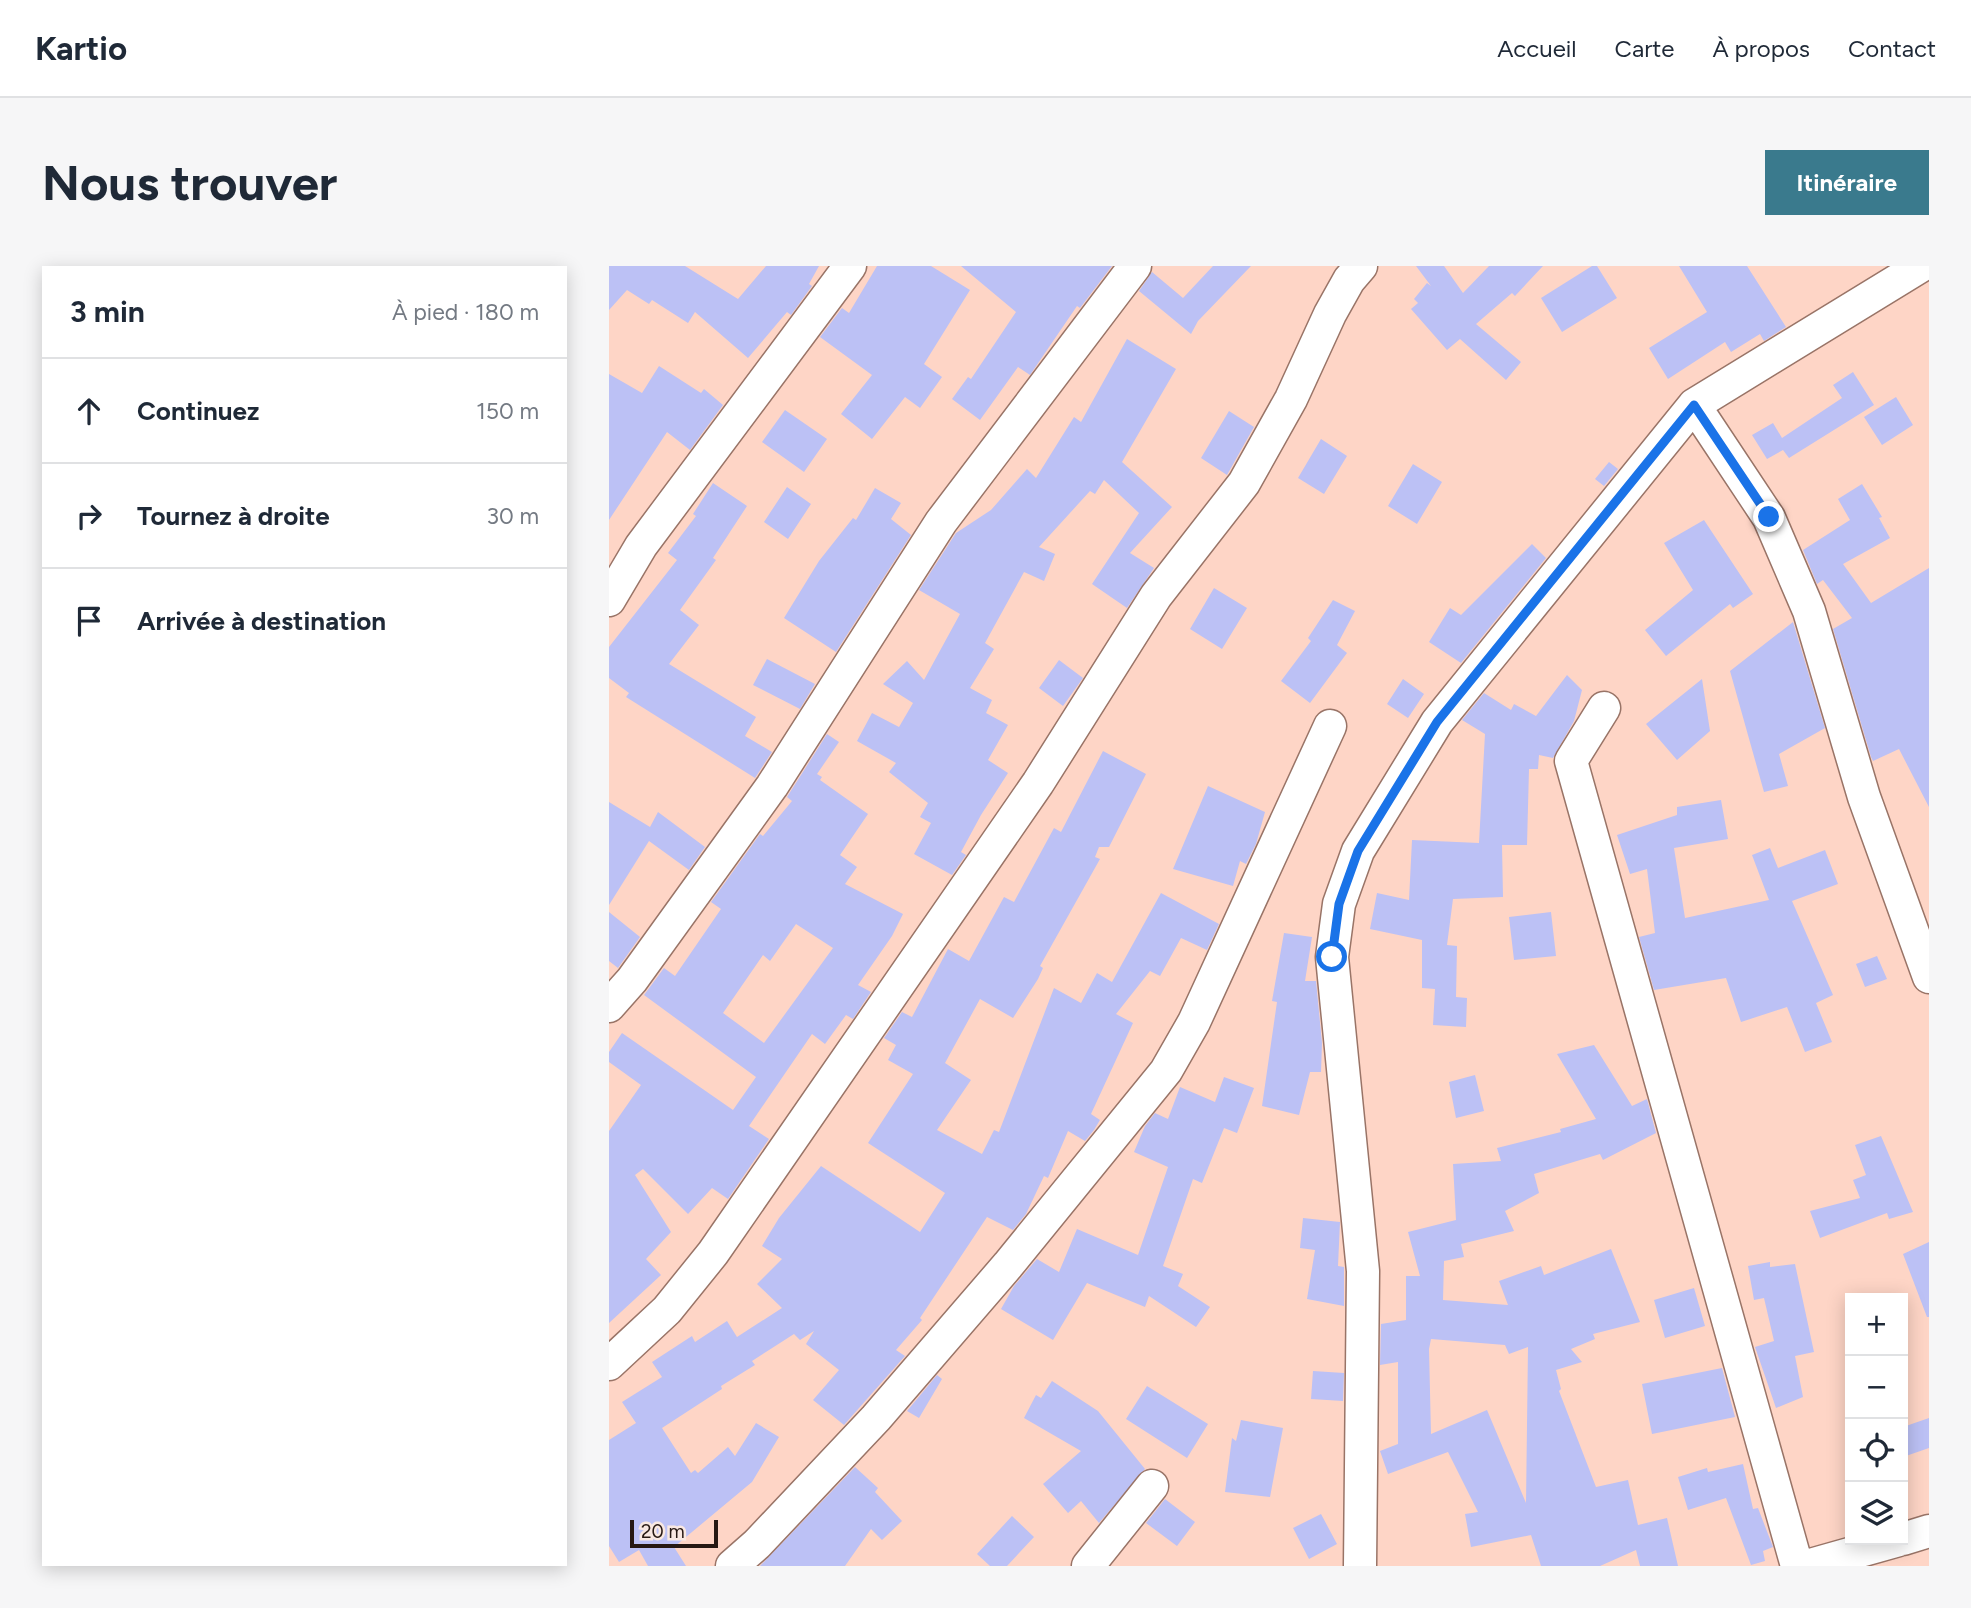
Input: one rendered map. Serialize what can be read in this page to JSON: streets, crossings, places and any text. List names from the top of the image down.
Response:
{
  "scale_bar": "20 m",
  "page": {
    "header": "Kartio",
    "nav": [
      "Accueil",
      "Carte",
      "À propos",
      "Contact"
    ],
    "buttons": "Itinéraire",
    "title": "Nous trouver",
    "heading": ["3 min", "À pied · 180 m"],
    "list": [
      ["Continuez", "150 m"],
      ["Tournez à droite", "30 m"],
      "Arrivée à destination"
    ],
    "map_buttons": ["+", "−"],
    "scale": "20 m"
  }
}
